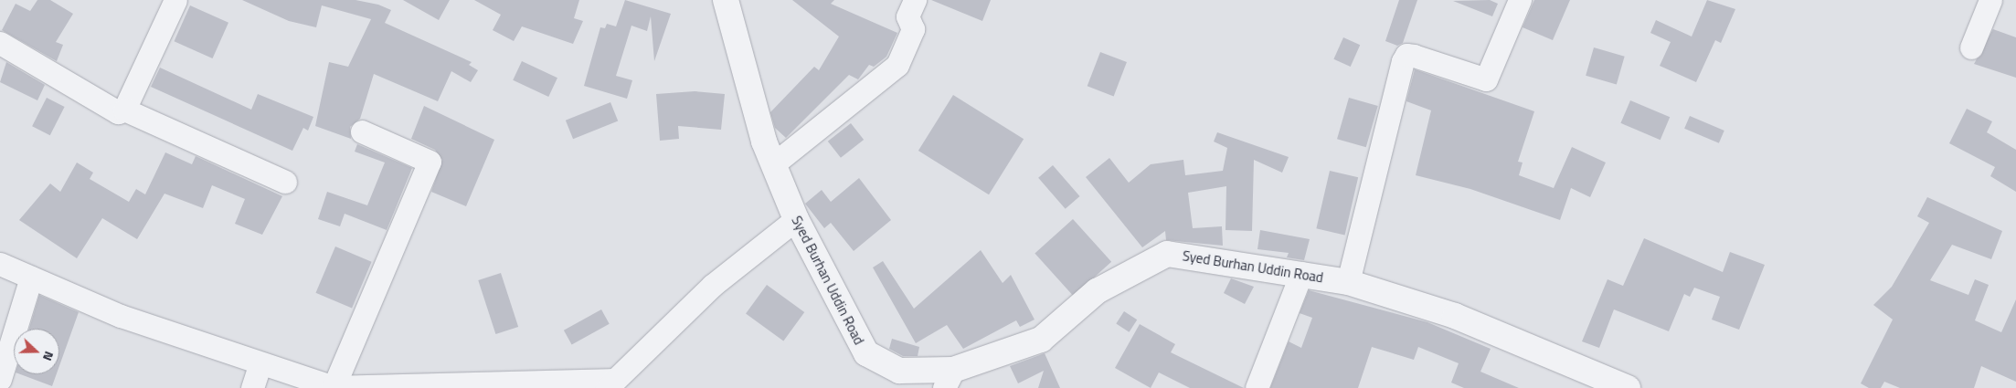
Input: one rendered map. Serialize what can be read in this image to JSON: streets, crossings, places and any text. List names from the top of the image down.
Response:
{
  "streets": {
    "street": ["Syed Burhan Uddin Road"]
  },
  "north": "right"
}
